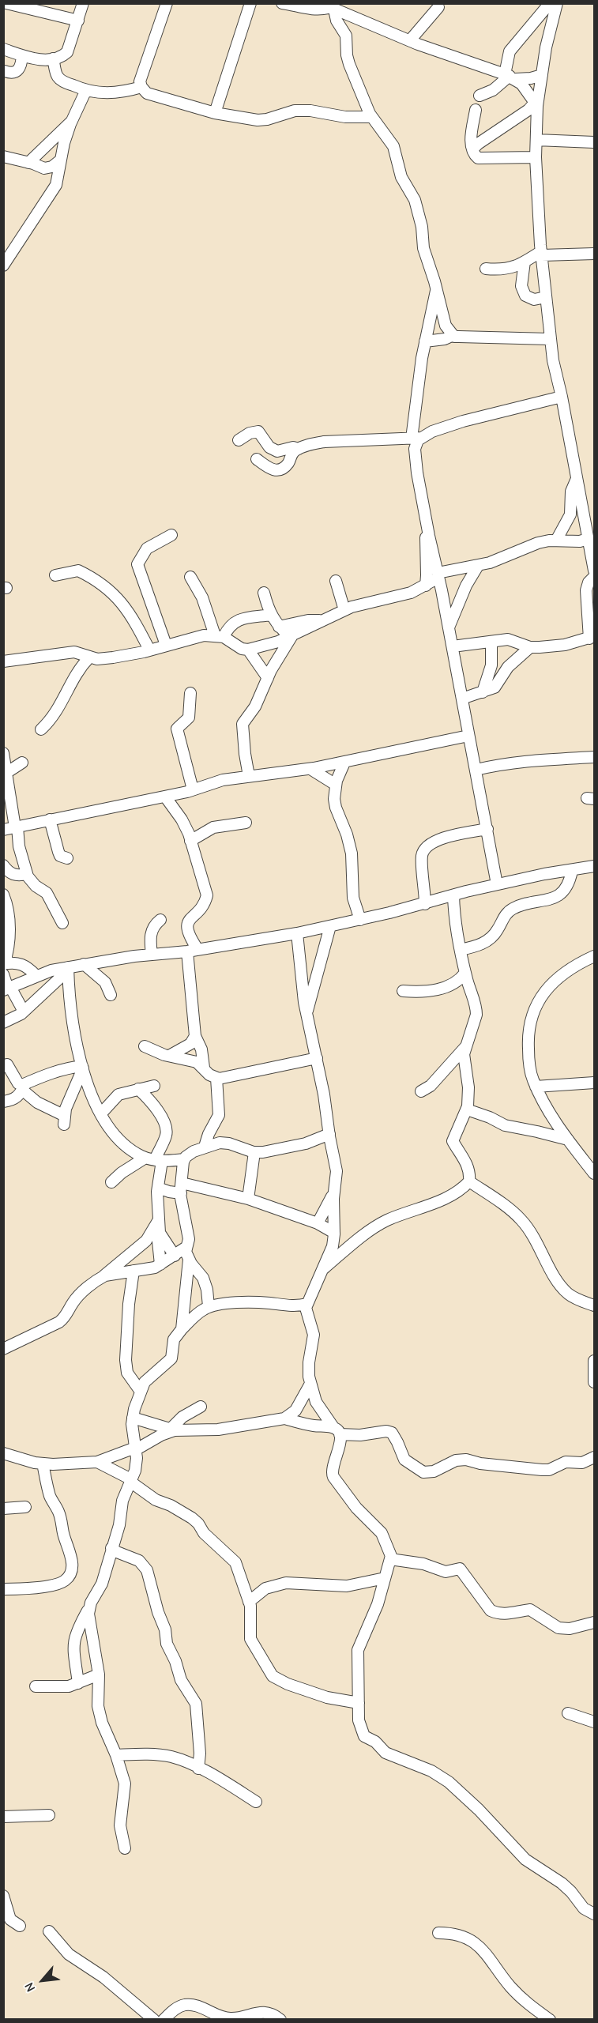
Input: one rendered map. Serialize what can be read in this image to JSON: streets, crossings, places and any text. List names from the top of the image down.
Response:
{
  "north": "bottom left"
}
